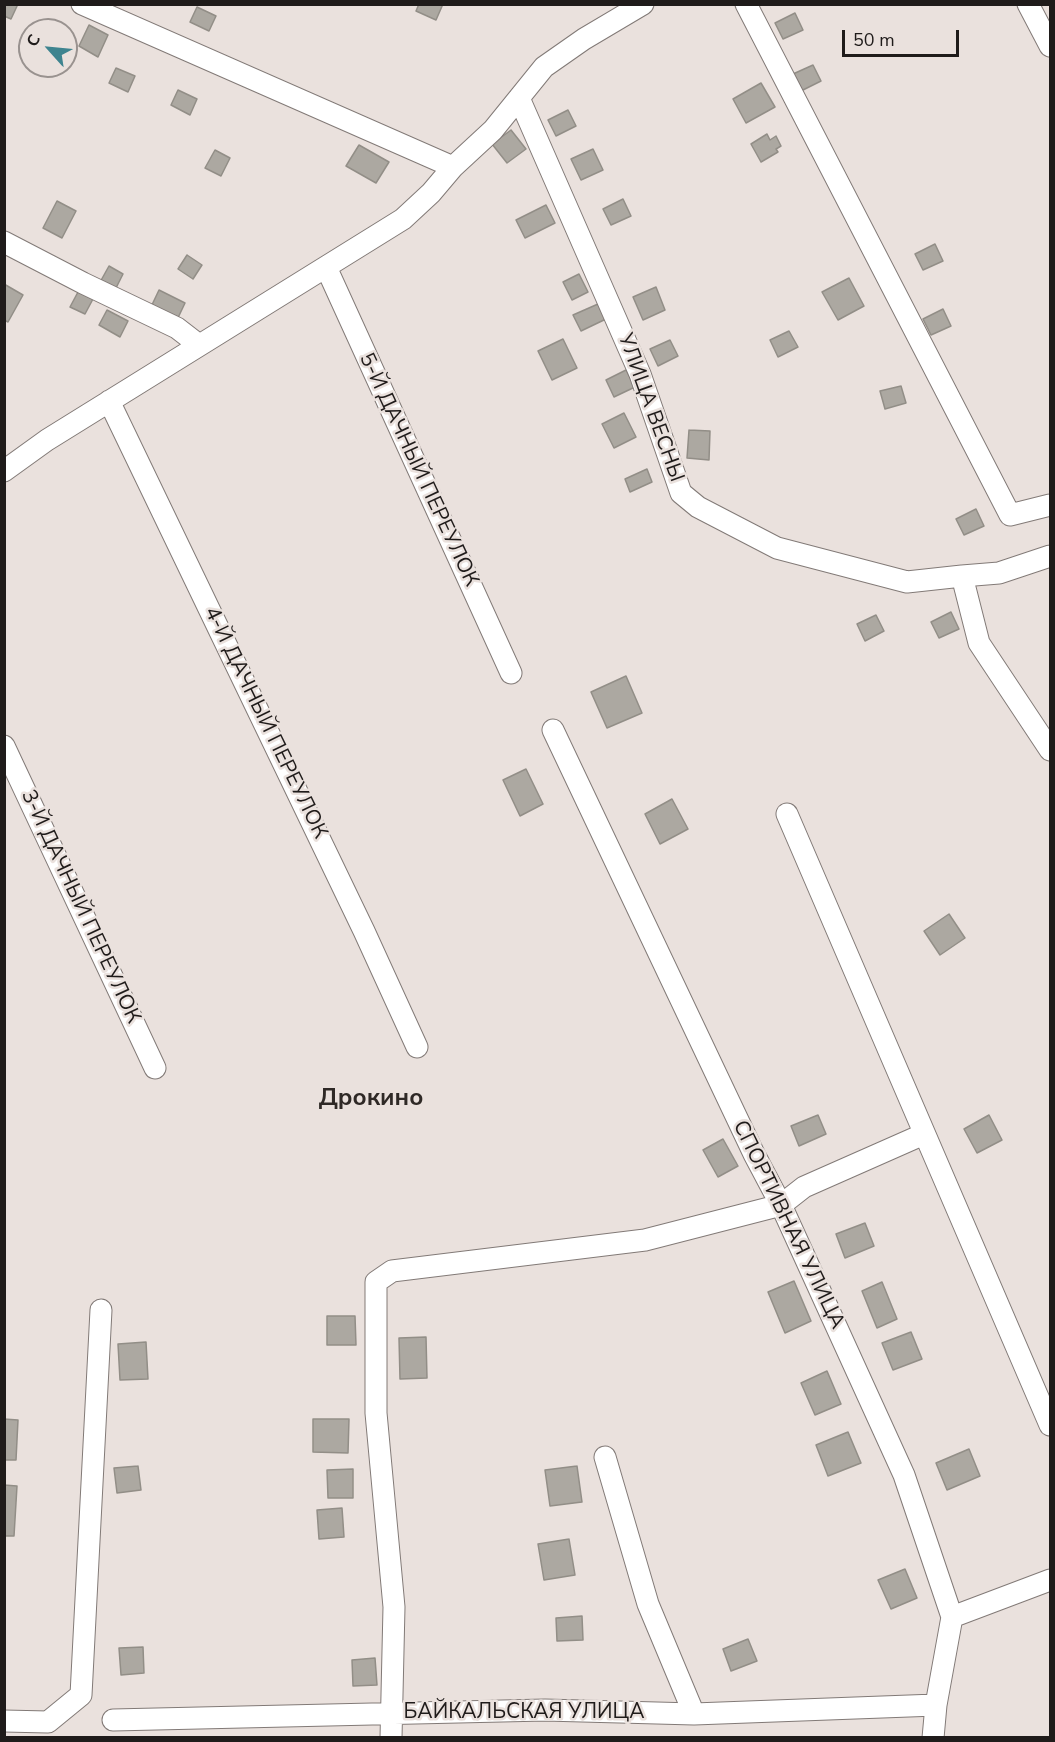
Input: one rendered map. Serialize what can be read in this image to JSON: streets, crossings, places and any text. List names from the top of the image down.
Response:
{
  "streets": {
    "street": [
      "УЛИЦА ВЕСНЫ",
      "5-Й ДАЧНЫЙ ПЕРЕУЛОК",
      "4-Й ДАЧНЫЙ ПЕРЕУЛОК",
      "3-Й ДАЧНЫЙ ПЕРЕУЛОК",
      "СПОРТИВНАЯ УЛИЦА",
      "БАЙКАЛЬСКАЯ УЛИЦА"
    ]
  },
  "crossings": [
    ["СПОРТИВНАЯ УЛИЦА", "БАЙКАЛЬСКАЯ УЛИЦА"]
  ],
  "districts": ["Дрокино"],
  "scale_bar": "50 m",
  "north": "top left"
}
